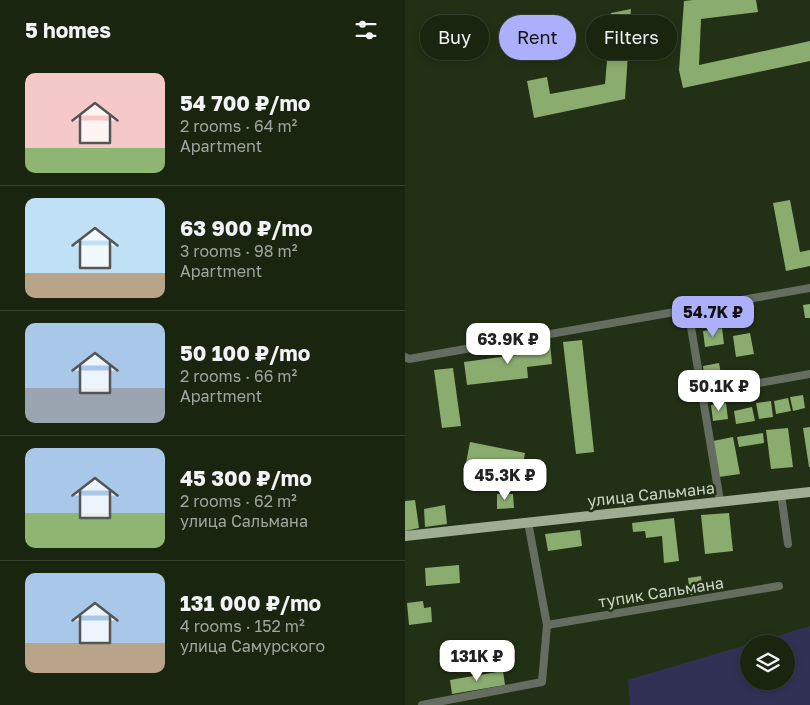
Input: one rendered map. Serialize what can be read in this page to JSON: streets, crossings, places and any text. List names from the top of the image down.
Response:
{
  "streets": {
    "main road": ["улица Сальмана"],
    "street": ["тупик Сальмана"]
  },
  "page": {
    "heading": "5 homes",
    "chip": ["Buy", "Rent", "Filters"],
    "list": [
      {
        "name": "54 700 ₽/mo",
        "note": "2 rooms · 64 m² · Apartment"
      },
      {
        "name": "63 900 ₽/mo",
        "note": "3 rooms · 98 m² · Apartment"
      },
      {
        "name": "50 100 ₽/mo",
        "note": "2 rooms · 66 m² · Apartment"
      },
      {
        "name": "45 300 ₽/mo",
        "note": "2 rooms · 62 m² · улица Сальмана"
      },
      {
        "name": "131 000 ₽/mo",
        "note": "4 rooms · 152 m² · улица Самурского"
      }
    ],
    "price": [
      "54.7K ₽",
      "63.9K ₽",
      "50.1K ₽",
      "45.3K ₽",
      "131K ₽"
    ]
  }
}
